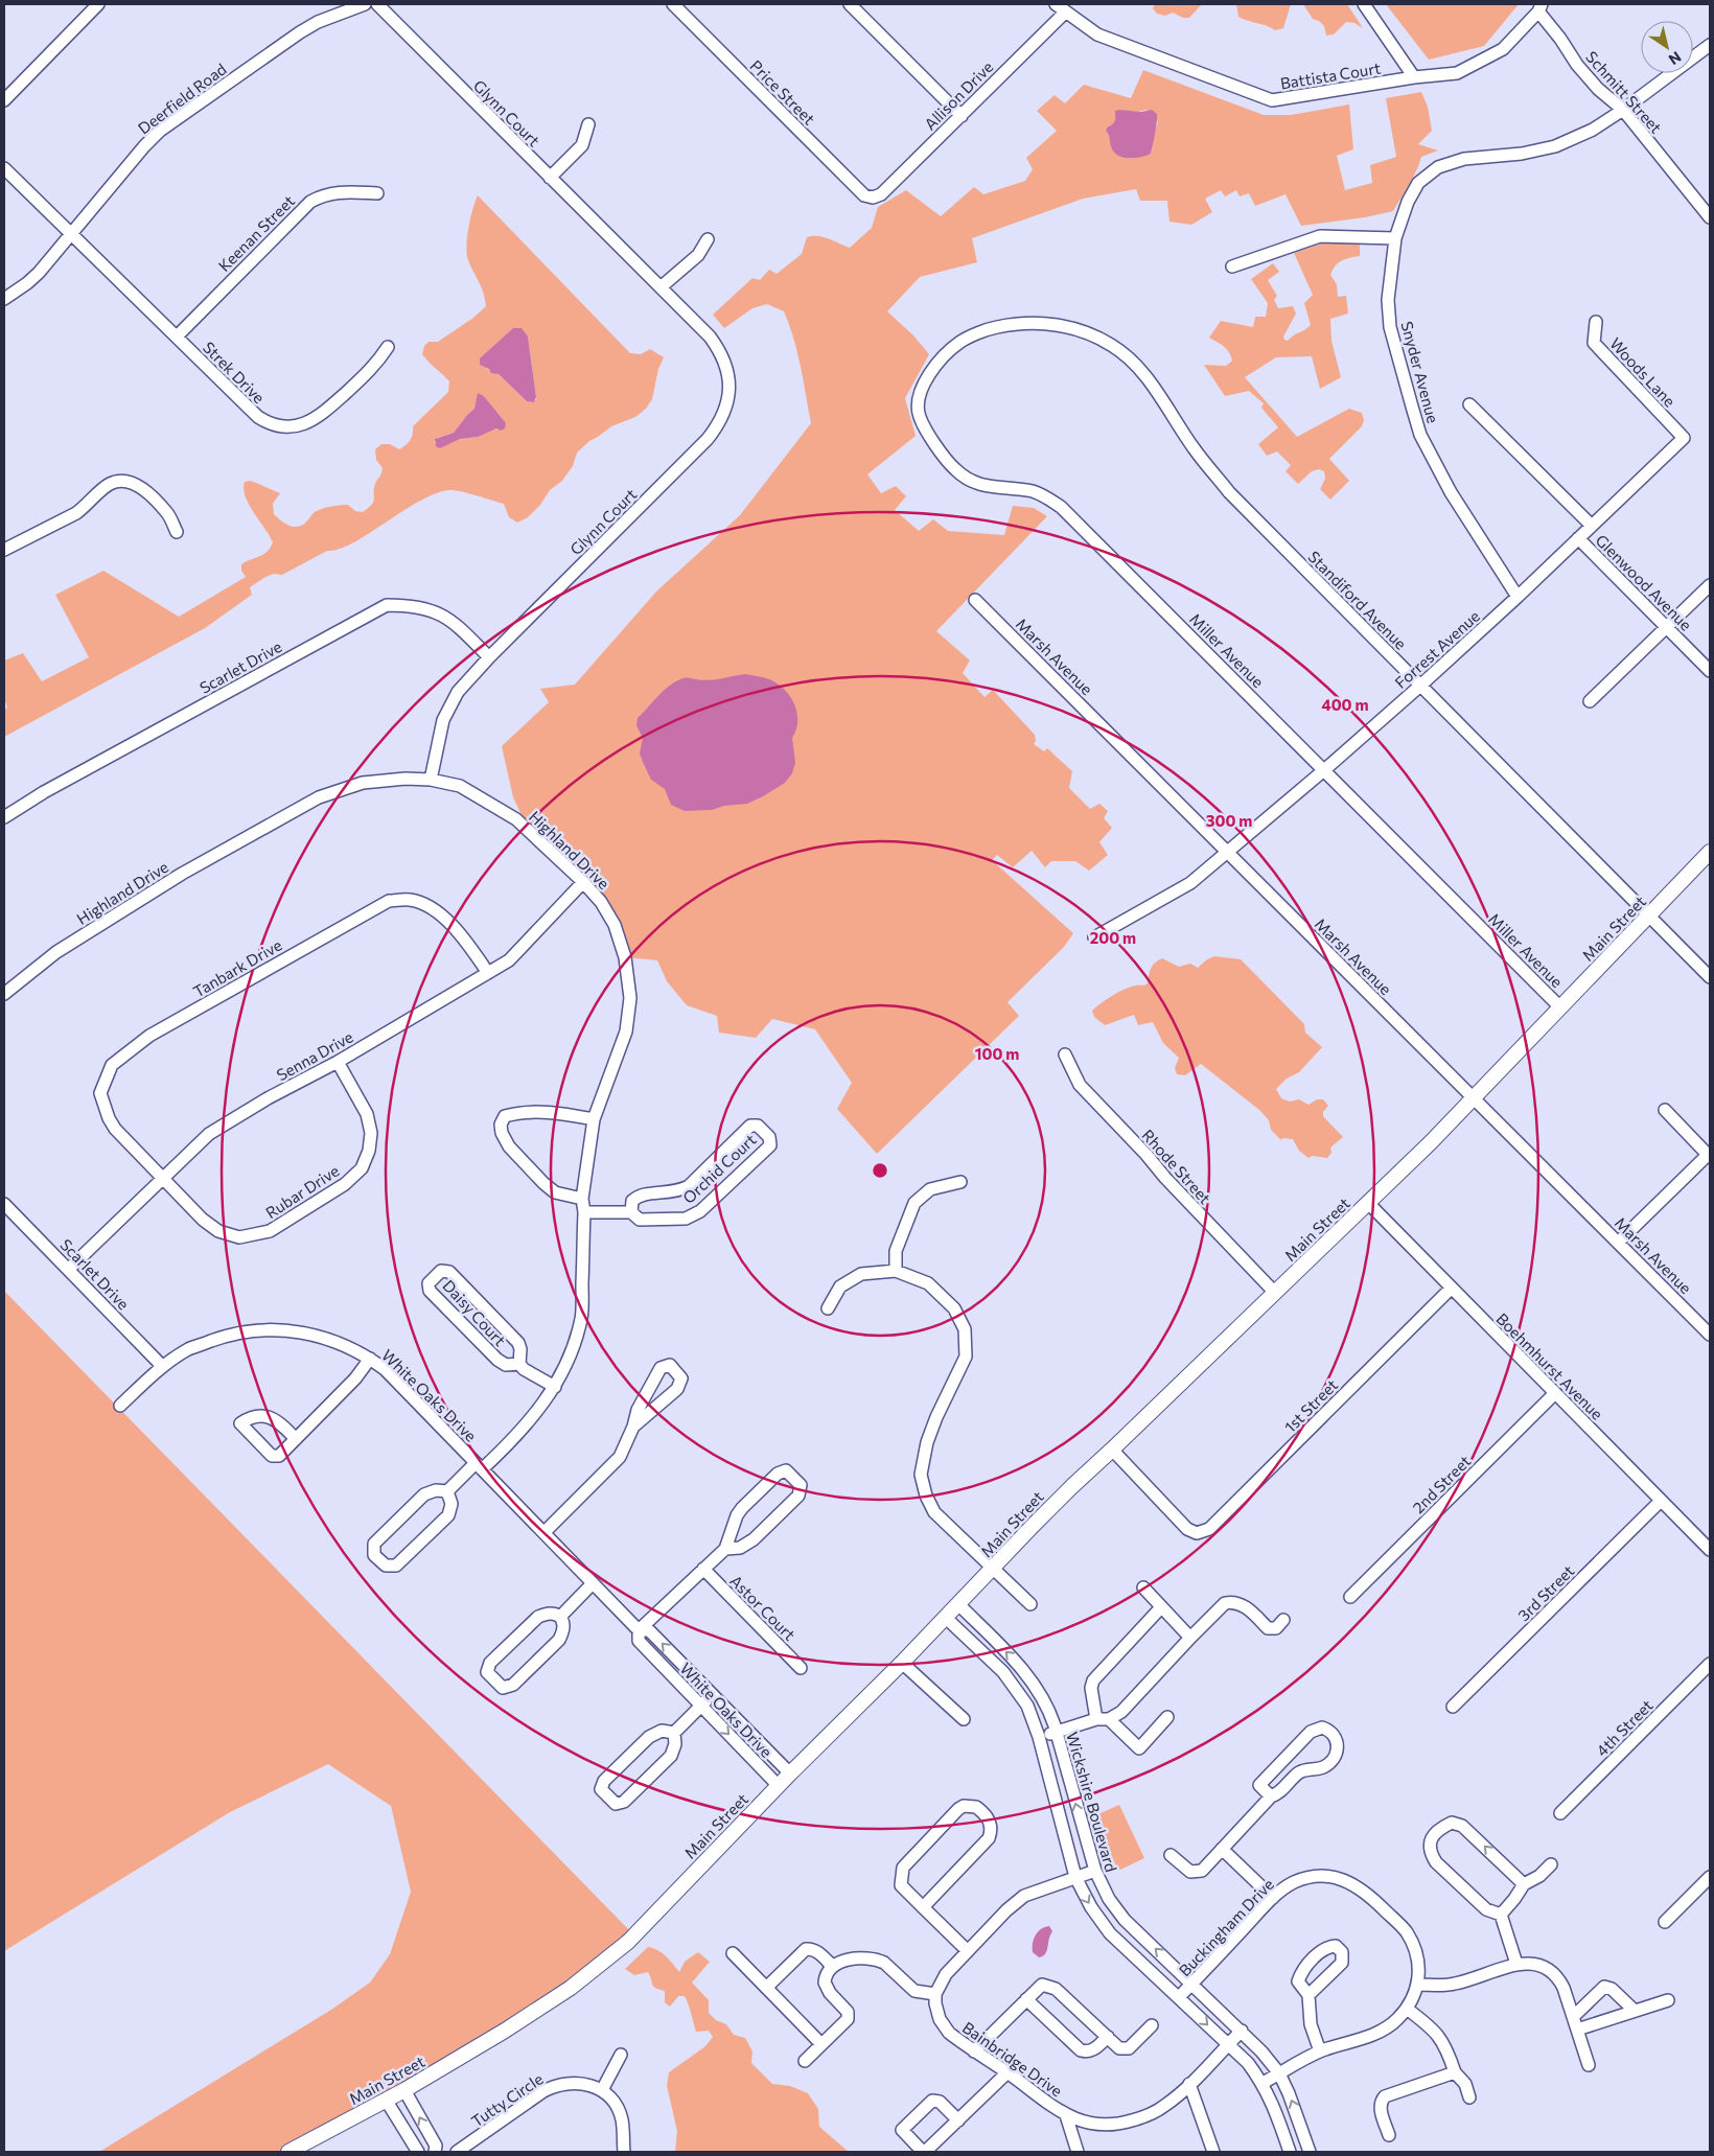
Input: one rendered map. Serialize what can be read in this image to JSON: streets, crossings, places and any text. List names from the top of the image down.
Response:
{
  "streets": {
    "main road": ["Main Street"],
    "street": [
      "Battista Court",
      "Price Street",
      "Schmitt Street",
      "Allison Drive",
      "Deerfield Road",
      "Glynn Court",
      "Keenan Street",
      "Strek Drive",
      "Snyder Avenue",
      "Woods Lane",
      "Glenwood Avenue",
      "Standiford Avenue",
      "Forrest Avenue",
      "Miller Avenue",
      "Marsh Avenue",
      "Scarlet Drive",
      "Highland Drive",
      "Tanbark Drive",
      "Senna Drive",
      "Rhode Street",
      "Orchid Court",
      "Rubar Drive",
      "Daisy Court",
      "Boehmhurst Avenue",
      "White Oaks Drive",
      "1st Street",
      "2nd Street",
      "3rd Street",
      "Astor Court",
      "4th Street",
      "Wickshire Boulevard",
      "Buckingham Drive",
      "Bainbridge Drive",
      "Tutty Circle"
    ]
  },
  "crossings": [
    ["Battista Court", "Schmitt Street"],
    ["Battista Court", "Allison Drive"],
    ["Price Street", "Allison Drive"],
    ["Schmitt Street", "Snyder Avenue"],
    ["Deerfield Road", "Strek Drive"],
    ["Glynn Court", "Scarlet Drive"],
    ["Glynn Court", "Highland Drive"],
    ["Keenan Street", "Strek Drive"],
    ["Snyder Avenue", "Forrest Avenue"],
    ["Woods Lane", "Forrest Avenue"],
    ["Glenwood Avenue", "Forrest Avenue"],
    ["Standiford Avenue", "Forrest Avenue"],
    ["Standiford Avenue", "Miller Avenue"],
    ["Standiford Avenue", "Main Street"],
    ["Forrest Avenue", "Miller Avenue"],
    ["Forrest Avenue", "Marsh Avenue"],
    ["Miller Avenue", "Main Street"],
    ["Marsh Avenue", "Main Street"],
    ["Scarlet Drive", "Senna Drive"],
    ["Scarlet Drive", "White Oaks Drive"],
    ["Highland Drive", "Senna Drive"],
    ["Highland Drive", "Orchid Court"],
    ["Highland Drive", "Daisy Court"],
    ["Highland Drive", "White Oaks Drive"],
    ["Main Street", "Rhode Street"],
    ["Main Street", "Boehmhurst Avenue"],
    ["Main Street", "White Oaks Drive"],
    ["Main Street", "1st Street"],
    ["Main Street", "Wickshire Boulevard"],
    ["Tanbark Drive", "Senna Drive"],
    ["Tanbark Drive", "Rubar Drive"],
    ["Senna Drive", "Rubar Drive"],
    ["Boehmhurst Avenue", "1st Street"],
    ["Boehmhurst Avenue", "2nd Street"],
    ["Boehmhurst Avenue", "3rd Street"],
    ["White Oaks Drive", "Astor Court"],
    ["Wickshire Boulevard", "Buckingham Drive"],
    ["Wickshire Boulevard", "Bainbridge Drive"]
  ],
  "north": "bottom right",
  "rings": [
    "400 m",
    "300 m",
    "200 m",
    "100 m"
  ]
}
